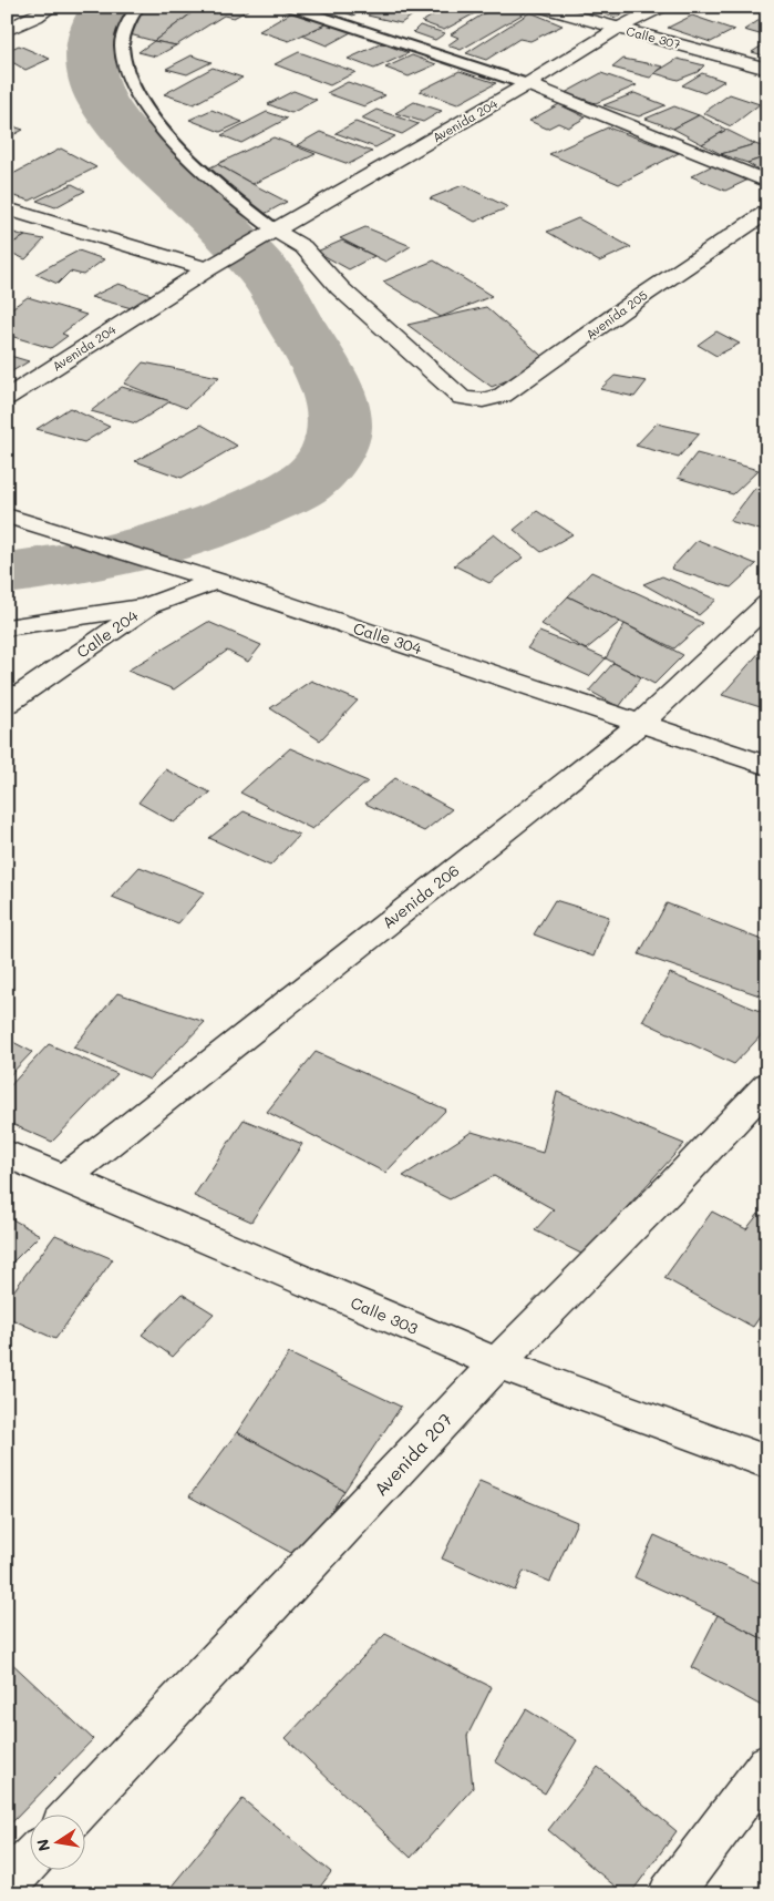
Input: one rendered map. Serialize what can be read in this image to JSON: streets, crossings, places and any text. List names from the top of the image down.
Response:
{
  "streets": {
    "street": [
      "Calle 307",
      "Avenida 204",
      "Avenida 205",
      "Calle 204",
      "Calle 304",
      "Avenida 206",
      "Calle 303",
      "Avenida 207"
    ]
  },
  "crossings": [
    ["Calle 307", "Avenida 204"],
    ["Avenida 204", "Avenida 205"],
    ["Calle 204", "Calle 304"],
    ["Calle 304", "Avenida 206"],
    ["Avenida 206", "Calle 303"],
    ["Calle 303", "Avenida 207"]
  ],
  "north": "left"
}
